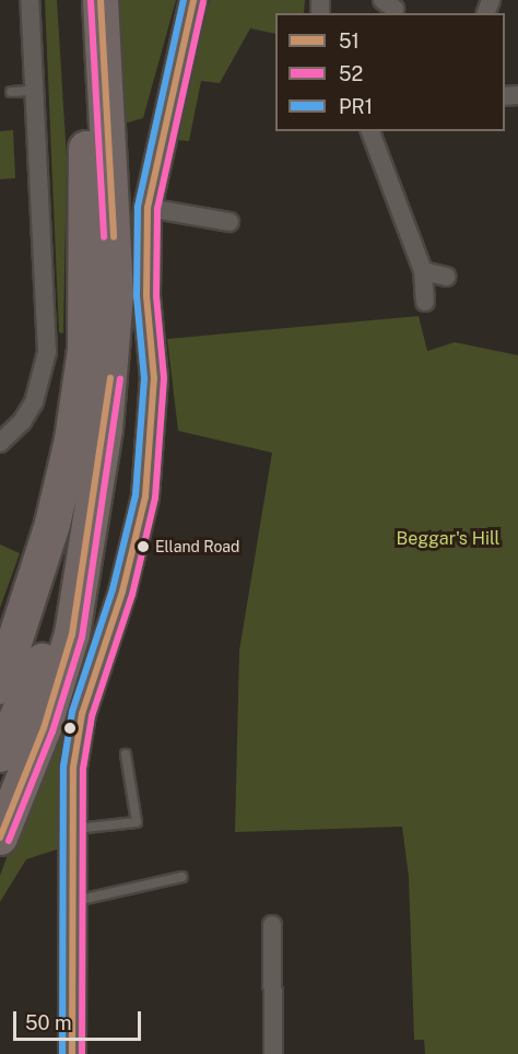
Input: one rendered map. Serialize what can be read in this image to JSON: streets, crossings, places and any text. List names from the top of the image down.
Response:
{
  "parks": ["Beggar's Hill"],
  "places": ["Elland Road"],
  "lines": ["transit line 51", "transit line 52", "transit line PR1"],
  "legend": ["51", "52", "PR1"],
  "scale_bar": "50 m"
}
